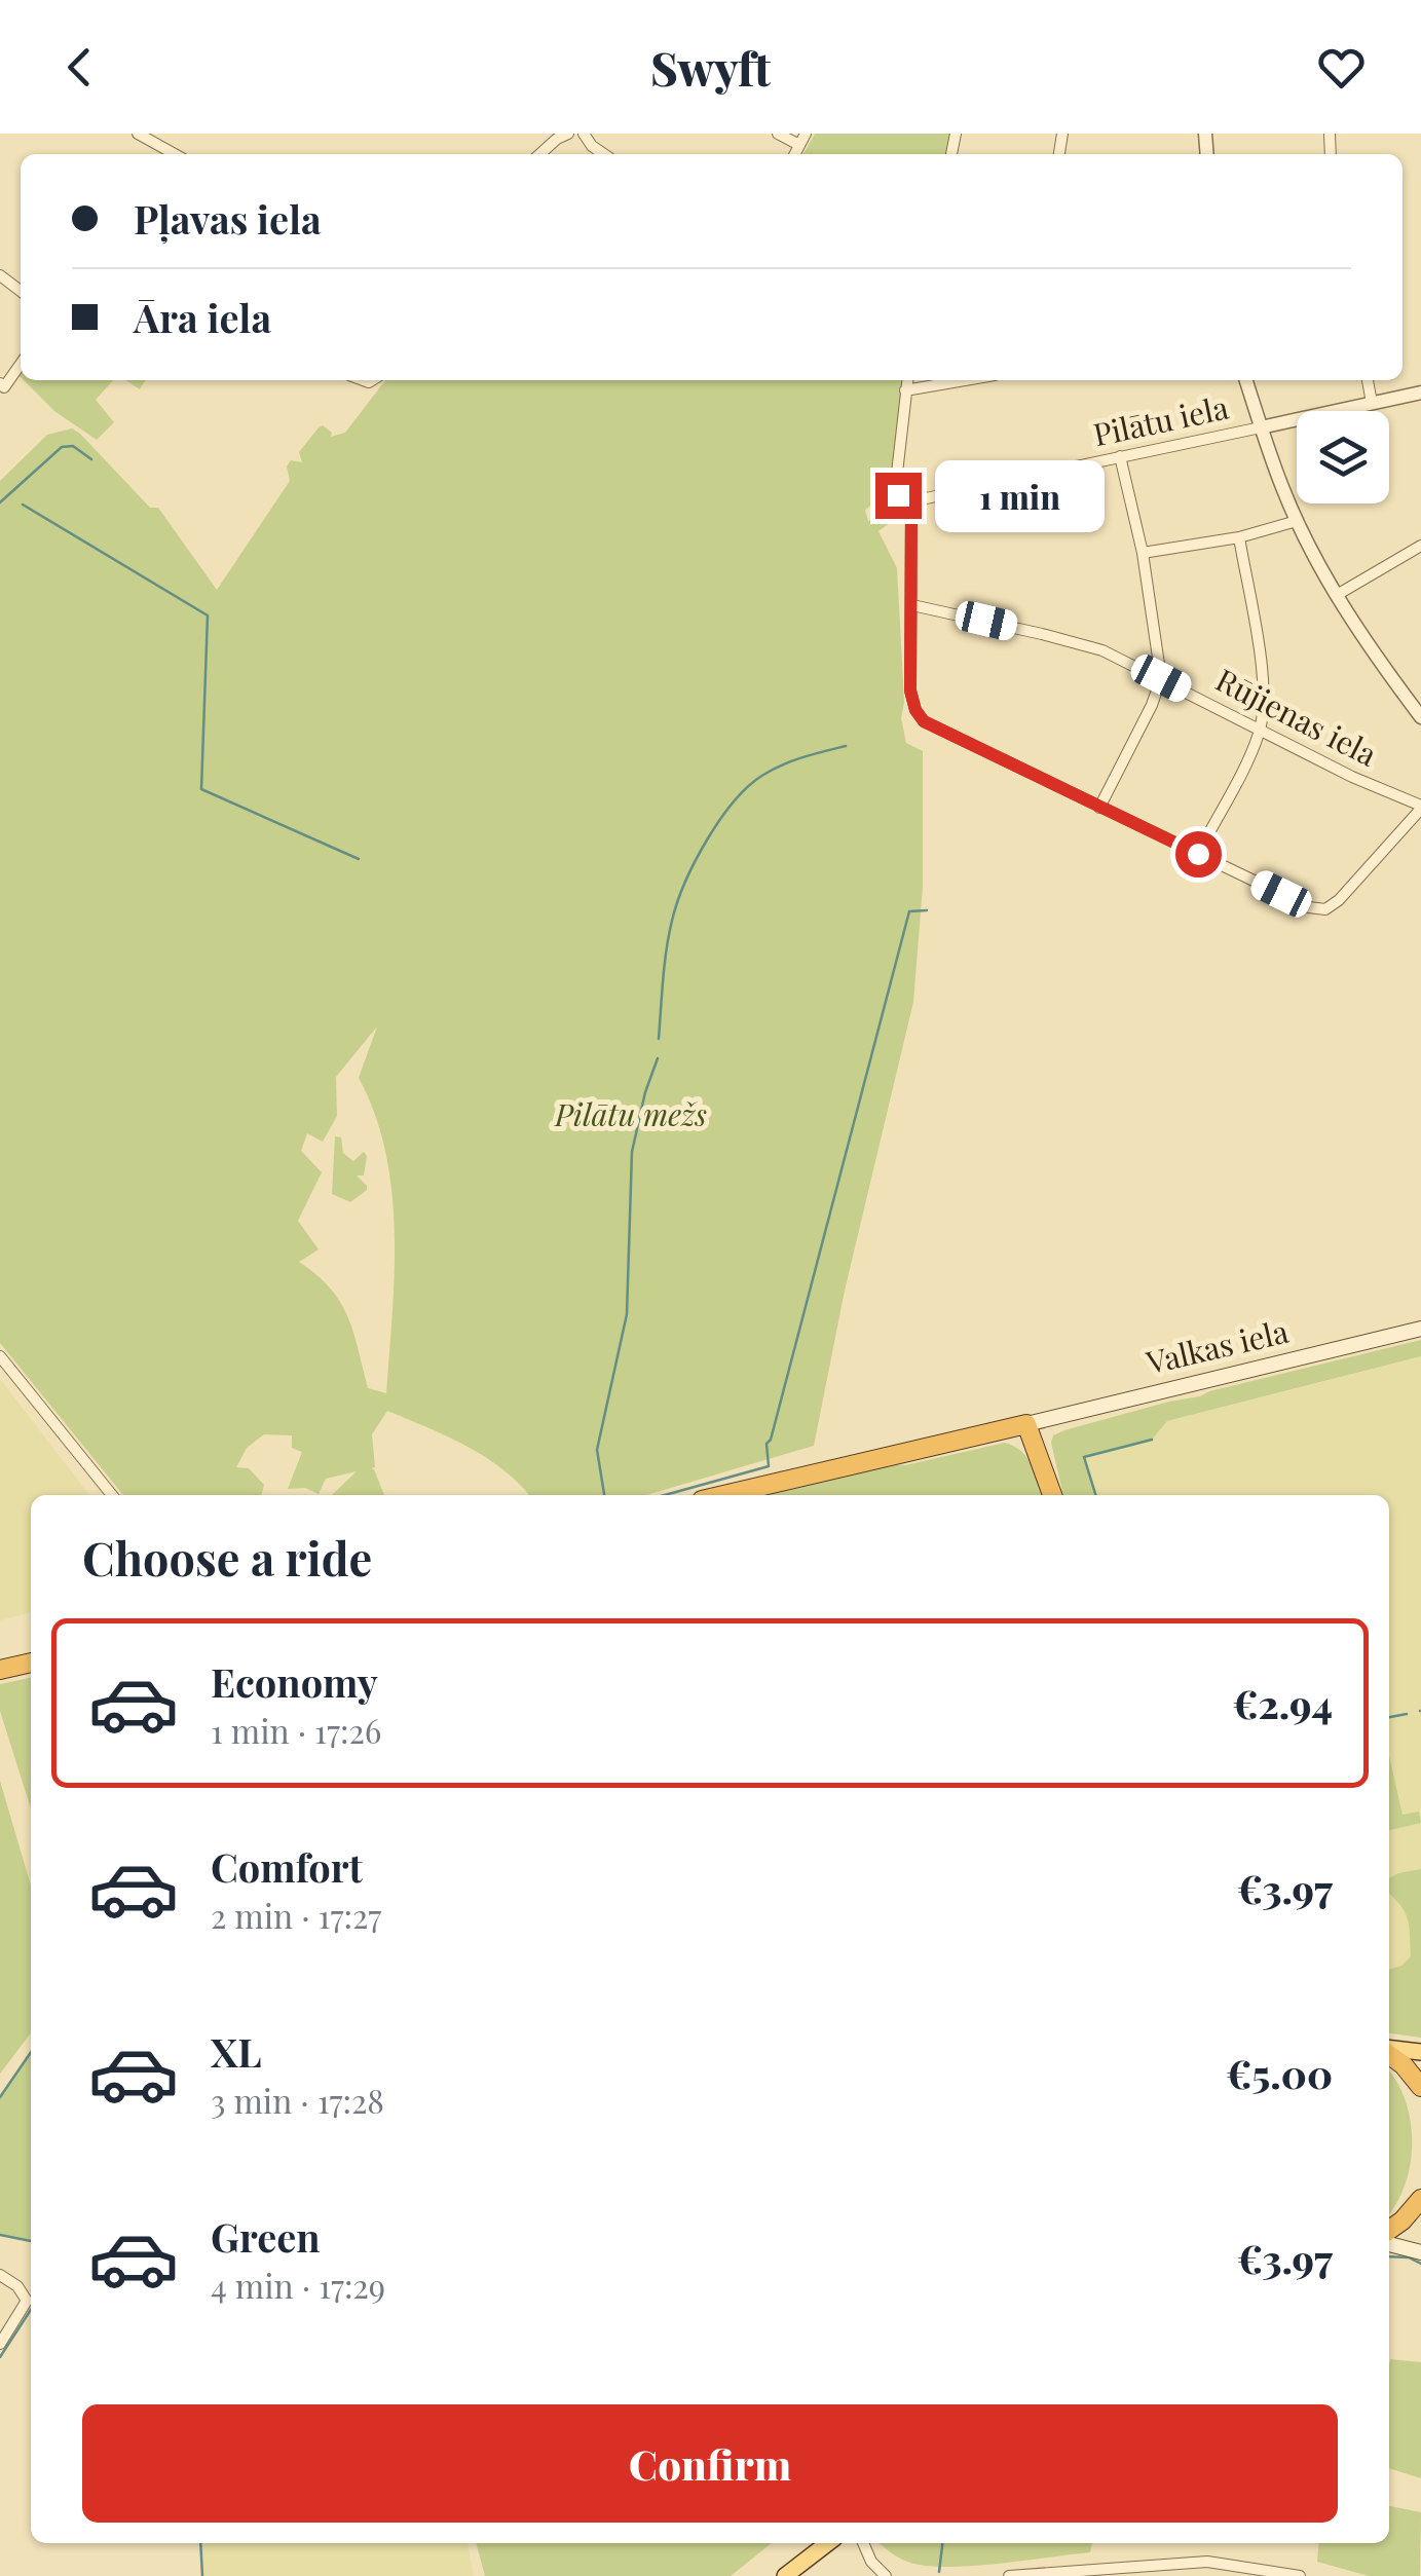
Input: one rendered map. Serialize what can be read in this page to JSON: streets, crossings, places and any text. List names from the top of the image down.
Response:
{
  "streets": {
    "main road": ["Valkas iela"],
    "street": ["Pilātu iela", "Rūjienas iela"]
  },
  "parks": ["Pilātu mežs"],
  "page": {
    "header": "Swyft",
    "banner": ["Pļavas iela", "Āra iela"],
    "bubble": "1 min",
    "heading": "Choose a ride",
    "list": [
      {
        "name": "Economy",
        "note": "1 min · 17:26",
        "value": "€2.94"
      },
      {
        "name": "Comfort",
        "note": "2 min · 17:27",
        "value": "€3.97"
      },
      {
        "name": "XL",
        "note": "3 min · 17:28",
        "value": "€5.00"
      },
      {
        "name": "Green",
        "note": "4 min · 17:29",
        "value": "€3.97"
      }
    ],
    "buttons": "Confirm"
  }
}
